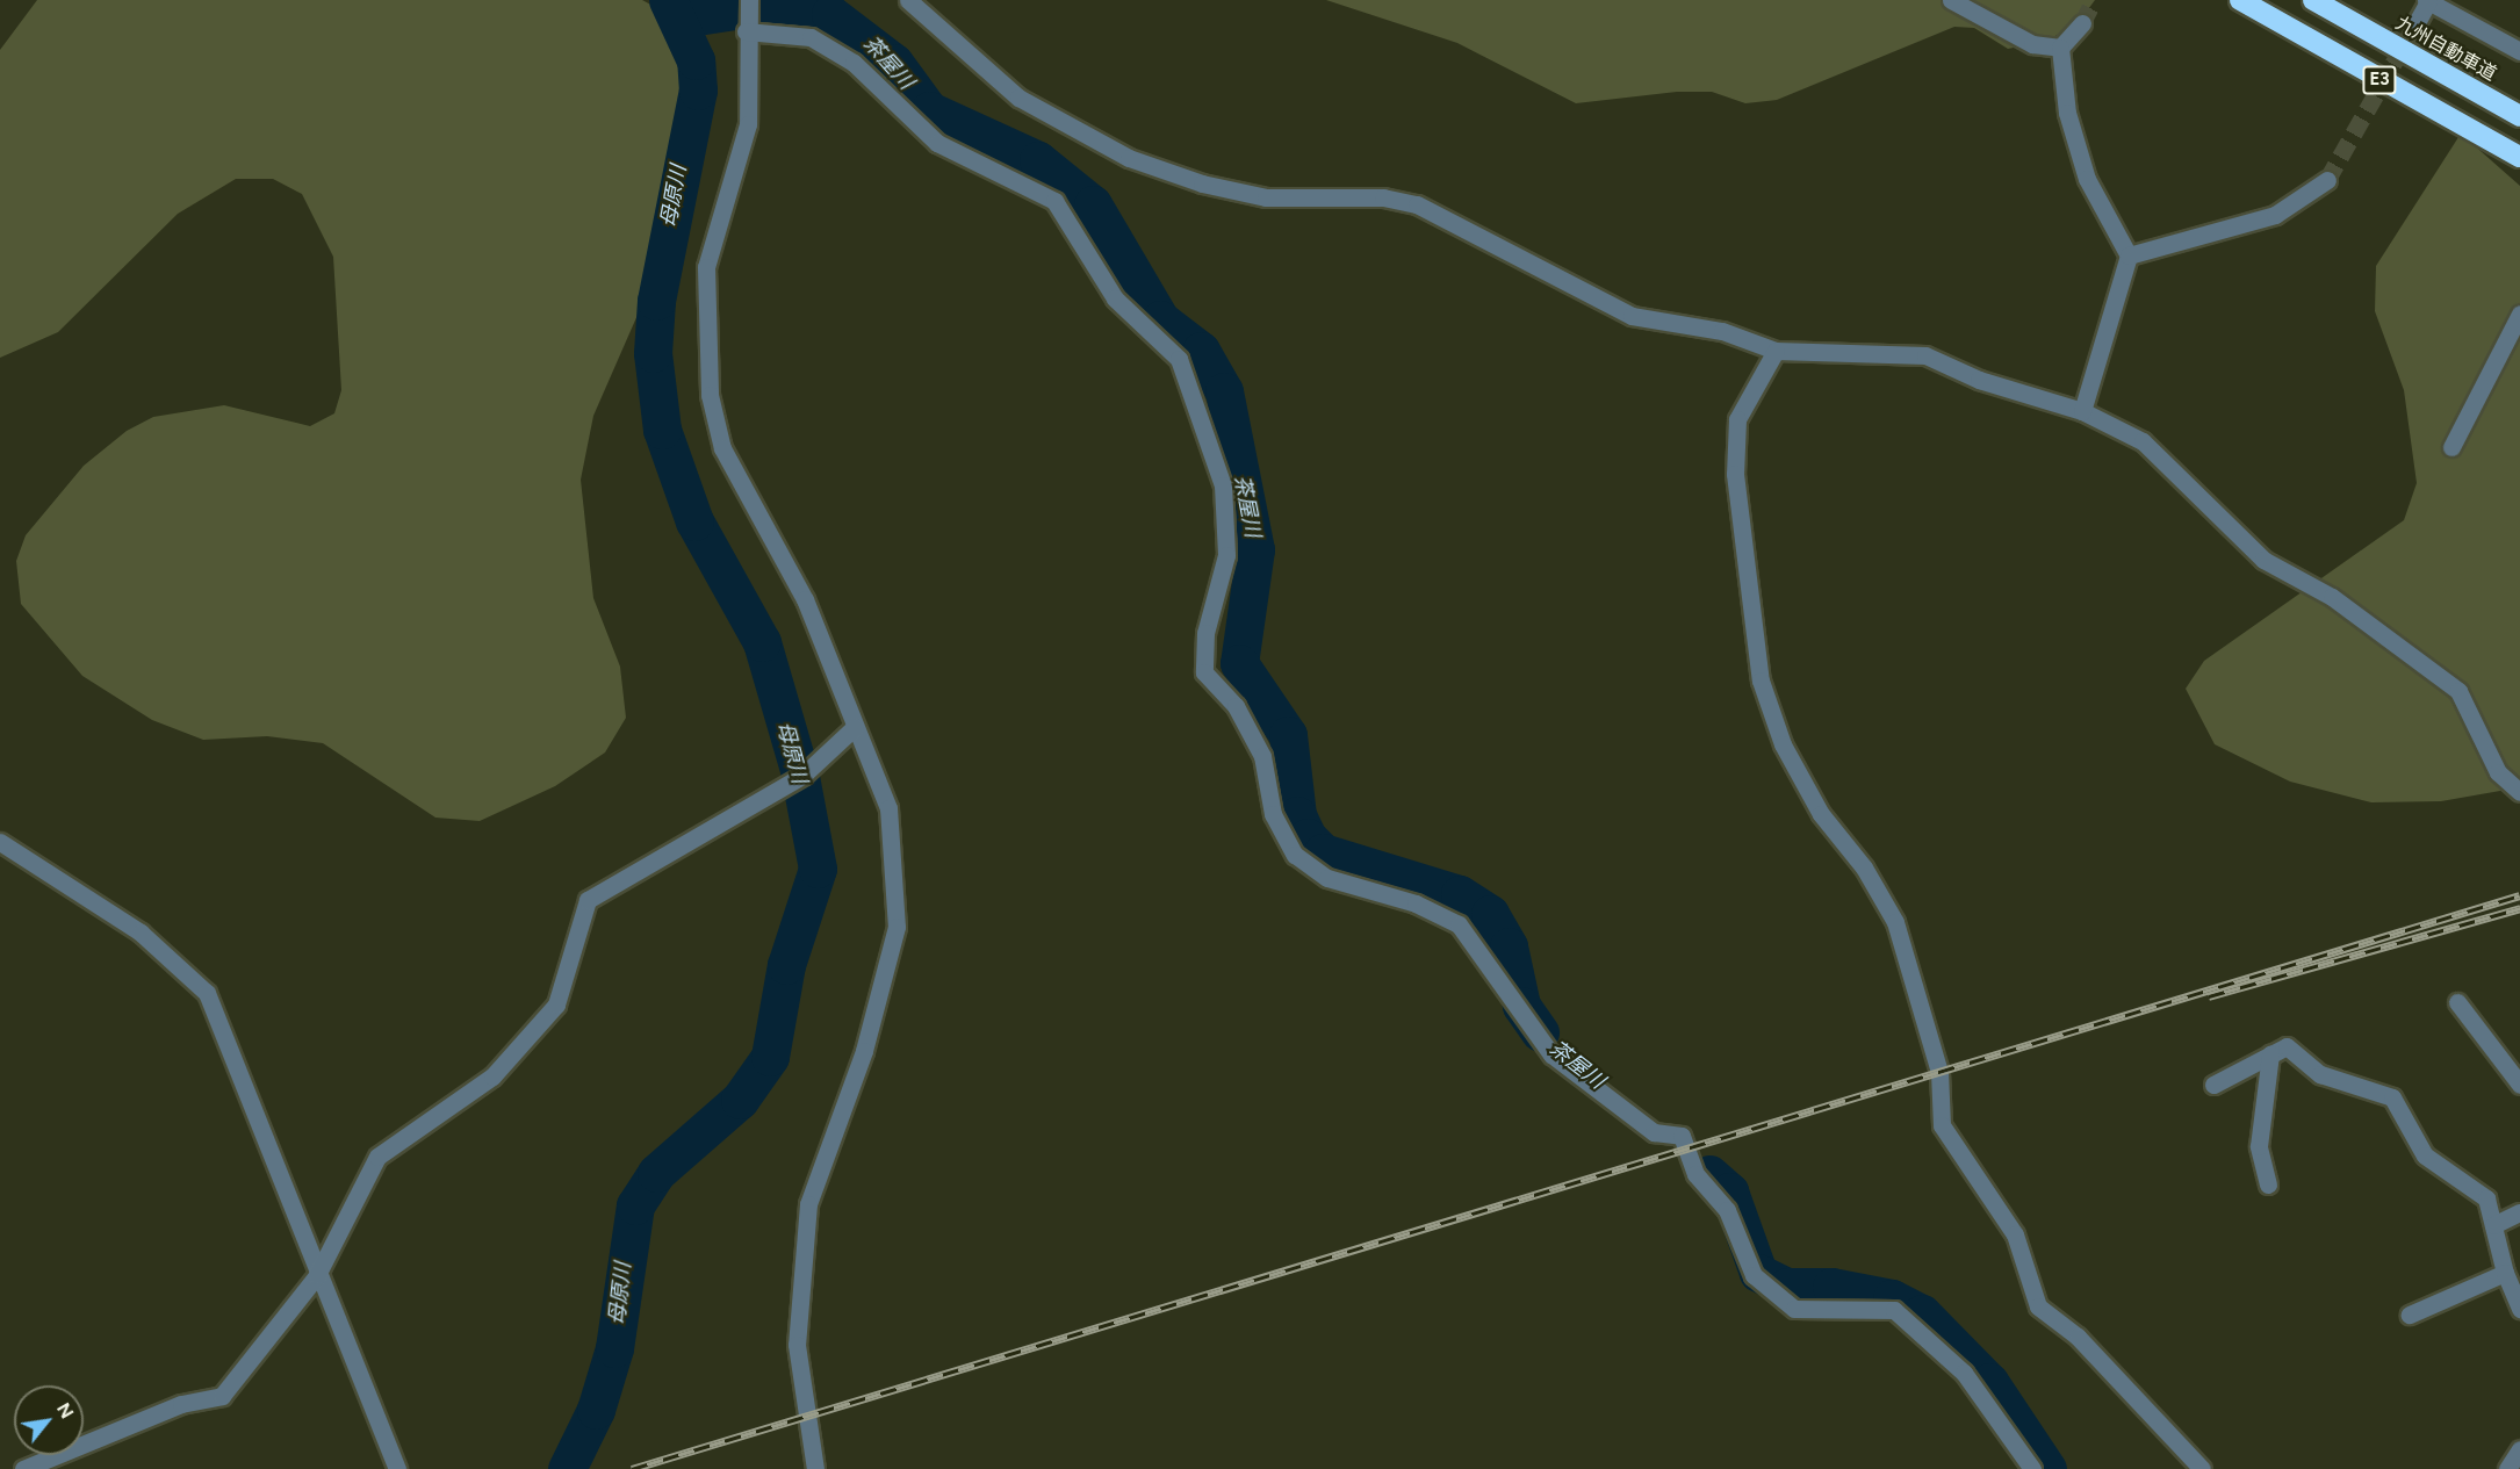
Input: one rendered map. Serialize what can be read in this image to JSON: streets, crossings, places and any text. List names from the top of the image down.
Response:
{
  "streets": {
    "highway": ["九州自動車道", "E3"]
  },
  "water": ["茶屋川", "母原川"],
  "north": "top right"
}
